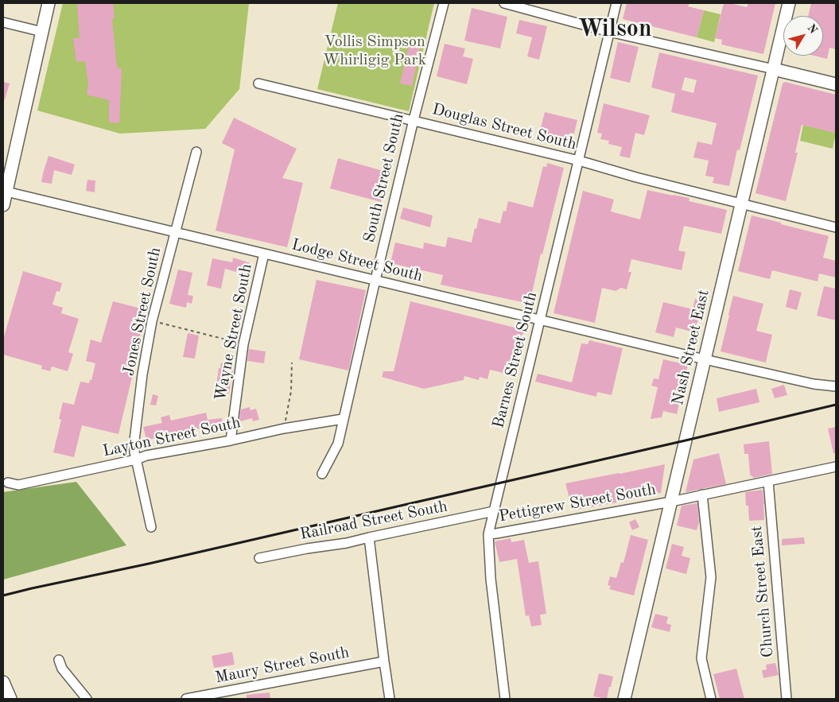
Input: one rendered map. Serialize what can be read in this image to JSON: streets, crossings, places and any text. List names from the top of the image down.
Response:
{
  "streets": {
    "main road": ["Nash Street East"],
    "street": [
      "Douglas Street South",
      "South Street South",
      "Lodge Street South",
      "Jones Street South",
      "Wayne Street South",
      "Barnes Street South",
      "Layton Street South",
      "Pettigrew Street South",
      "Railroad Street South",
      "Church Street East",
      "Maury Street South"
    ]
  },
  "crossings": [
    ["Douglas Street South", "South Street South"],
    ["Douglas Street South", "Nash Street East"],
    ["Douglas Street South", "Barnes Street South"],
    ["South Street South", "Lodge Street South"],
    ["South Street South", "Layton Street South"],
    ["Lodge Street South", "Jones Street South"],
    ["Lodge Street South", "Wayne Street South"],
    ["Lodge Street South", "Nash Street East"],
    ["Lodge Street South", "Barnes Street South"],
    ["Jones Street South", "Layton Street South"],
    ["Wayne Street South", "Layton Street South"],
    ["Nash Street East", "Pettigrew Street South"],
    ["Barnes Street South", "Pettigrew Street South"],
    ["Barnes Street South", "Railroad Street South"],
    ["Pettigrew Street South", "Church Street East"]
  ],
  "districts": ["Wilson"],
  "parks": ["Vollis Simpson Whirligig Park"],
  "north": "top right"
}
